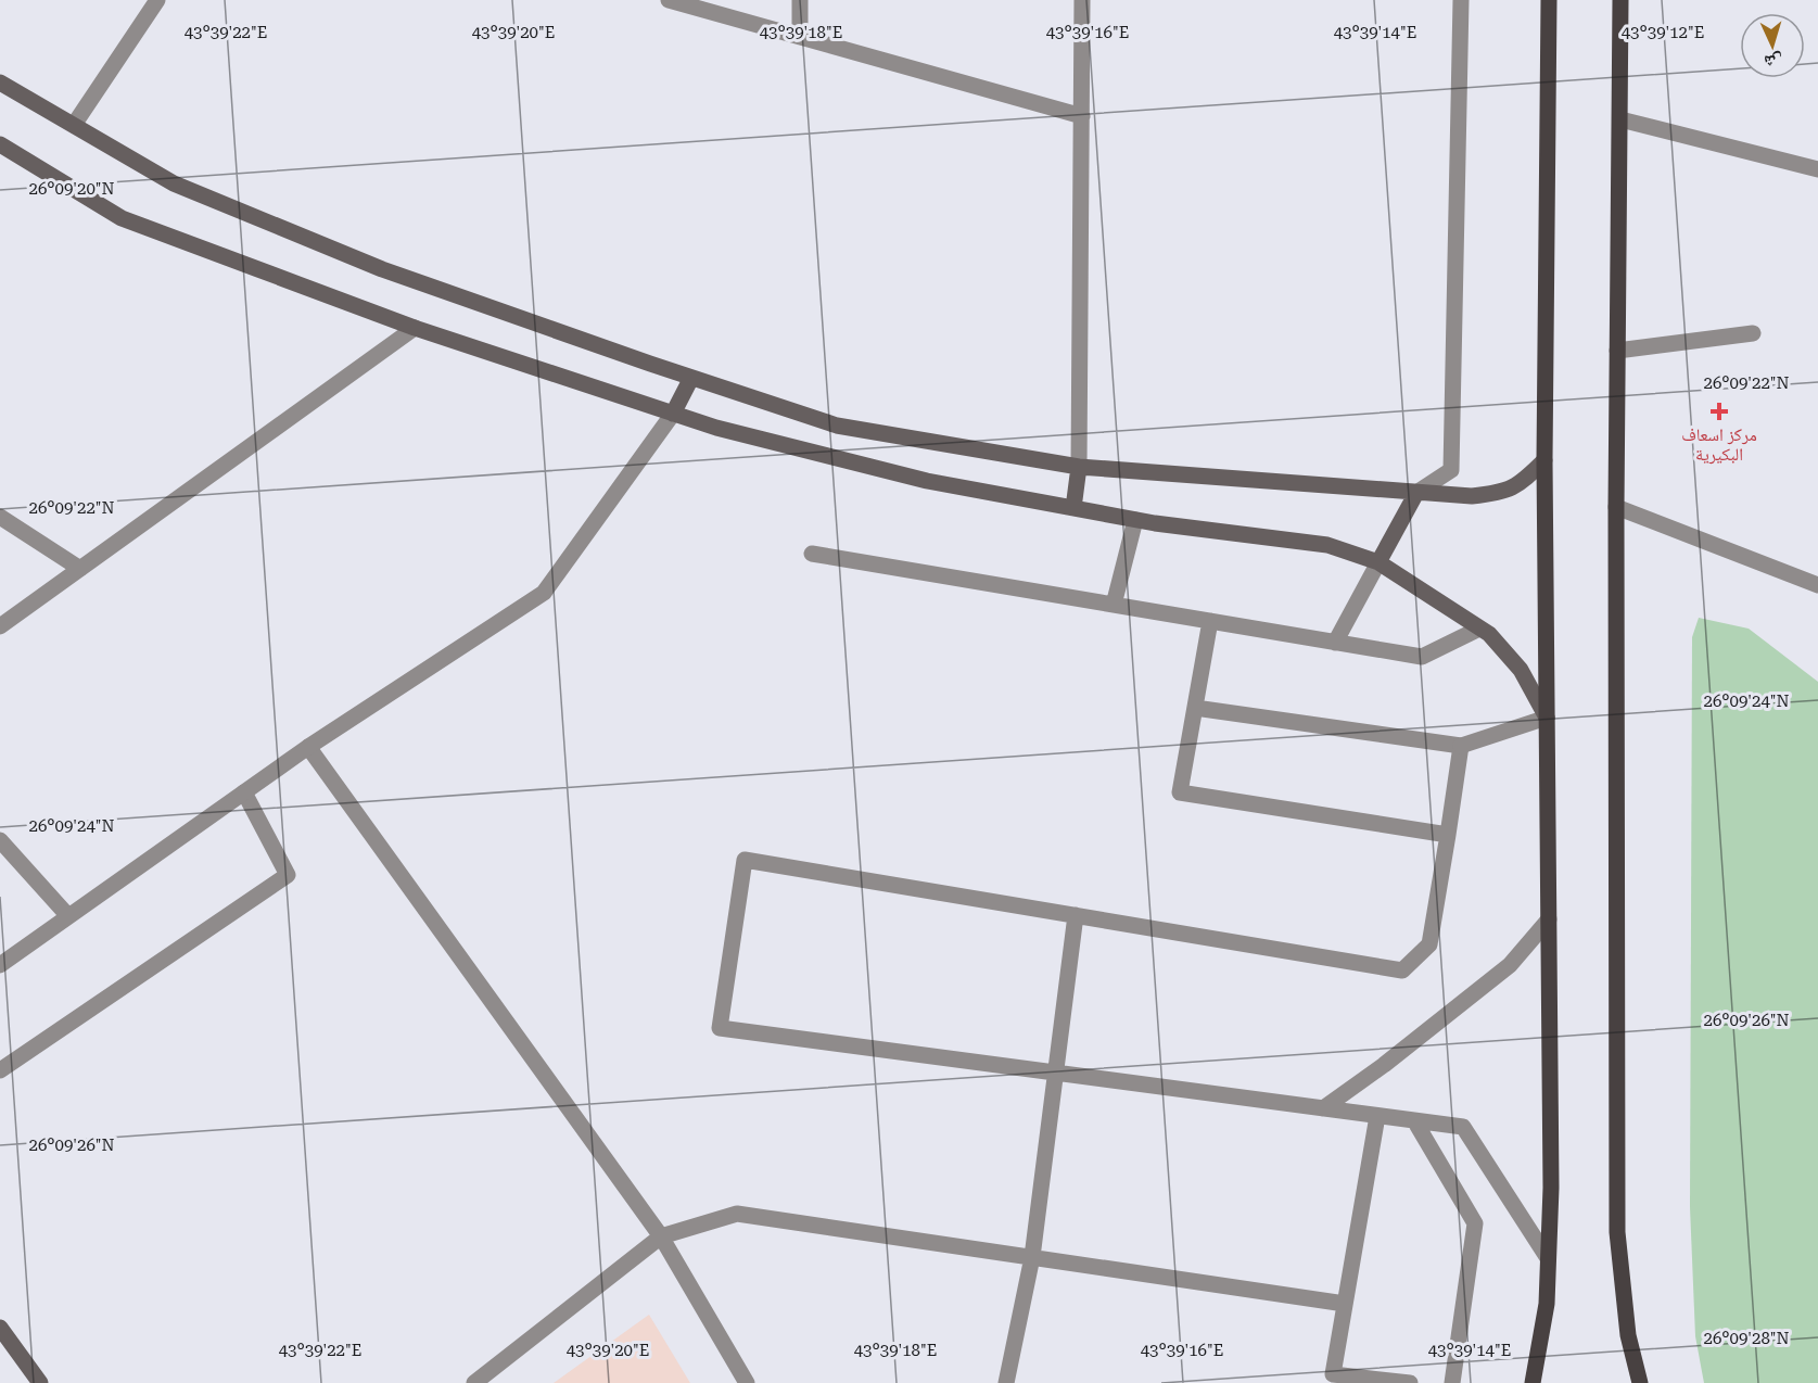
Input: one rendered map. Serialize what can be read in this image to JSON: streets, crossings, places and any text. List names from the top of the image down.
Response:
{
  "places": {
    "health": ["مركز اسعاف البكيرية"]
  },
  "north": "bottom",
  "coordinates": [
    "43°39'22\"E",
    "43°39'20\"E",
    "43°39'18\"E",
    "43°39'16\"E",
    "43°39'14\"E",
    "43°39'12\"E",
    "26°09'20\"N",
    "26°09'22\"N",
    "26°09'24\"N",
    "26°09'26\"N",
    "26°09'28\"N"
  ]
}
